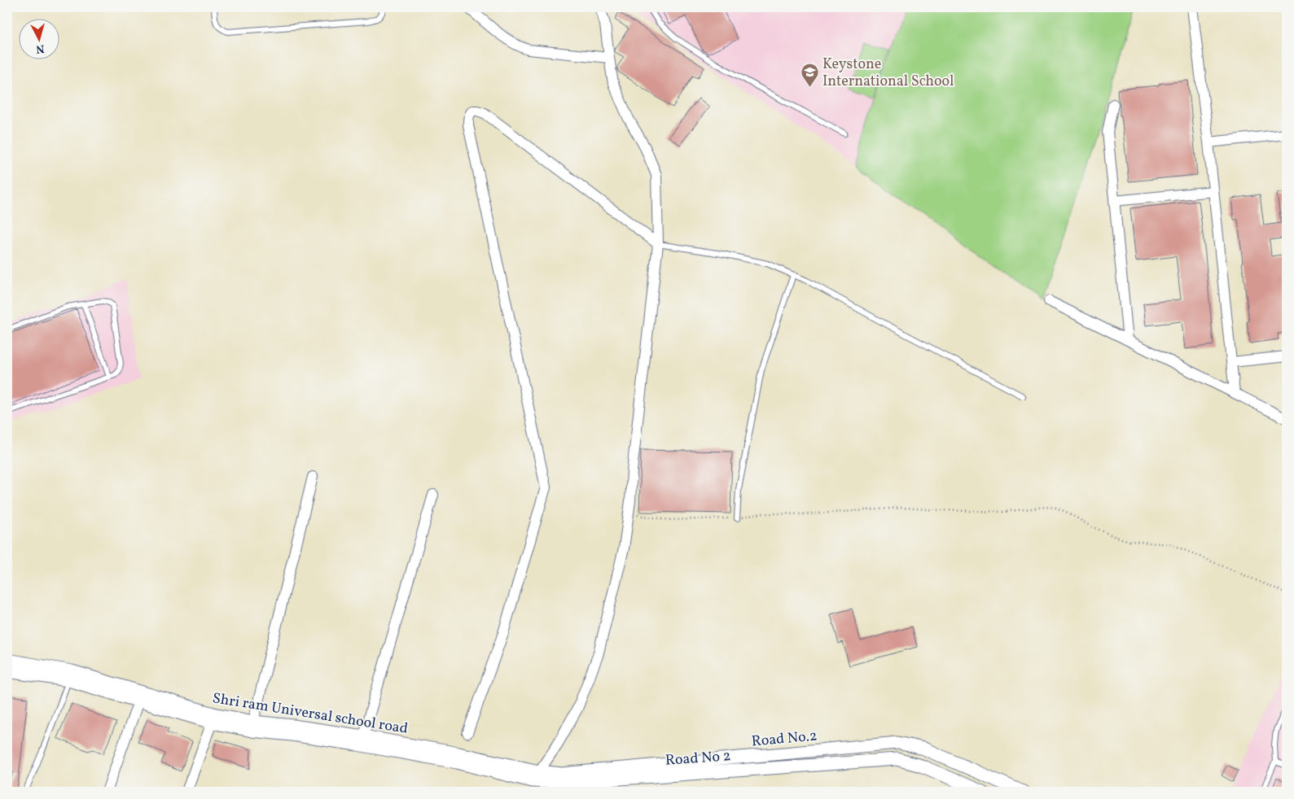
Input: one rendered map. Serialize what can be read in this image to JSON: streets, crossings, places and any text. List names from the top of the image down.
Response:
{
  "streets": {
    "street": ["Shri ram Universal school road", "Road No.2", "Road No 2"]
  },
  "crossings": [
    ["Shri ram Universal school road", "Road No.2"],
    ["Shri ram Universal school road", "Road No 2"],
    ["Road No.2", "Road No 2"]
  ],
  "places": {
    "school or university": ["Keystone International School"]
  },
  "north": "bottom"
}
